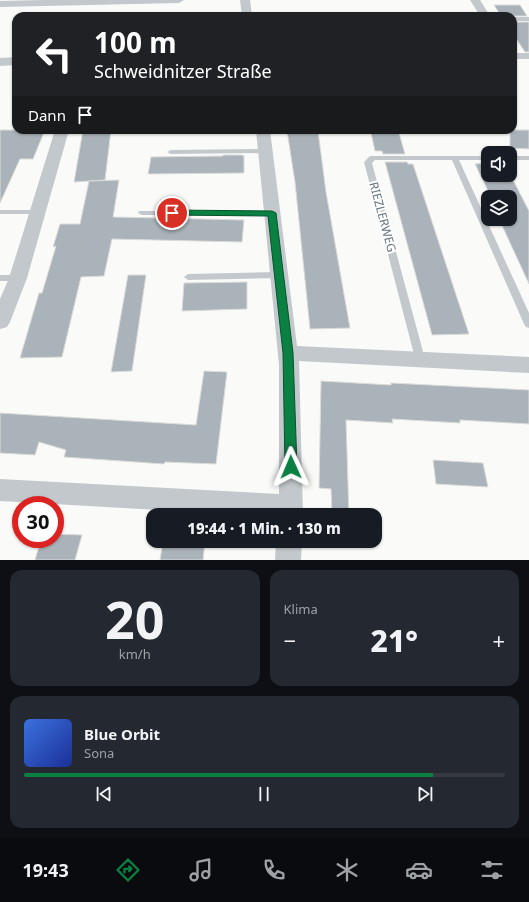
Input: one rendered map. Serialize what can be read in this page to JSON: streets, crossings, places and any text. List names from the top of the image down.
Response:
{
  "streets": {
    "lane": ["RIEZLERWEG"]
  },
  "page": {
    "turn": ["100 m", "Schweidnitzer Straße"],
    "then": "Dann",
    "limit": "30",
    "trip": "19:44 · 1 Min. · 130 m",
    "tile": [
      ["20", "km/h"],
      "Klima"
    ],
    "heat": ["−", "21°", "+"],
    "song": ["Blue Orbit", "Sona"],
    "tabs": "19:43"
  }
}
